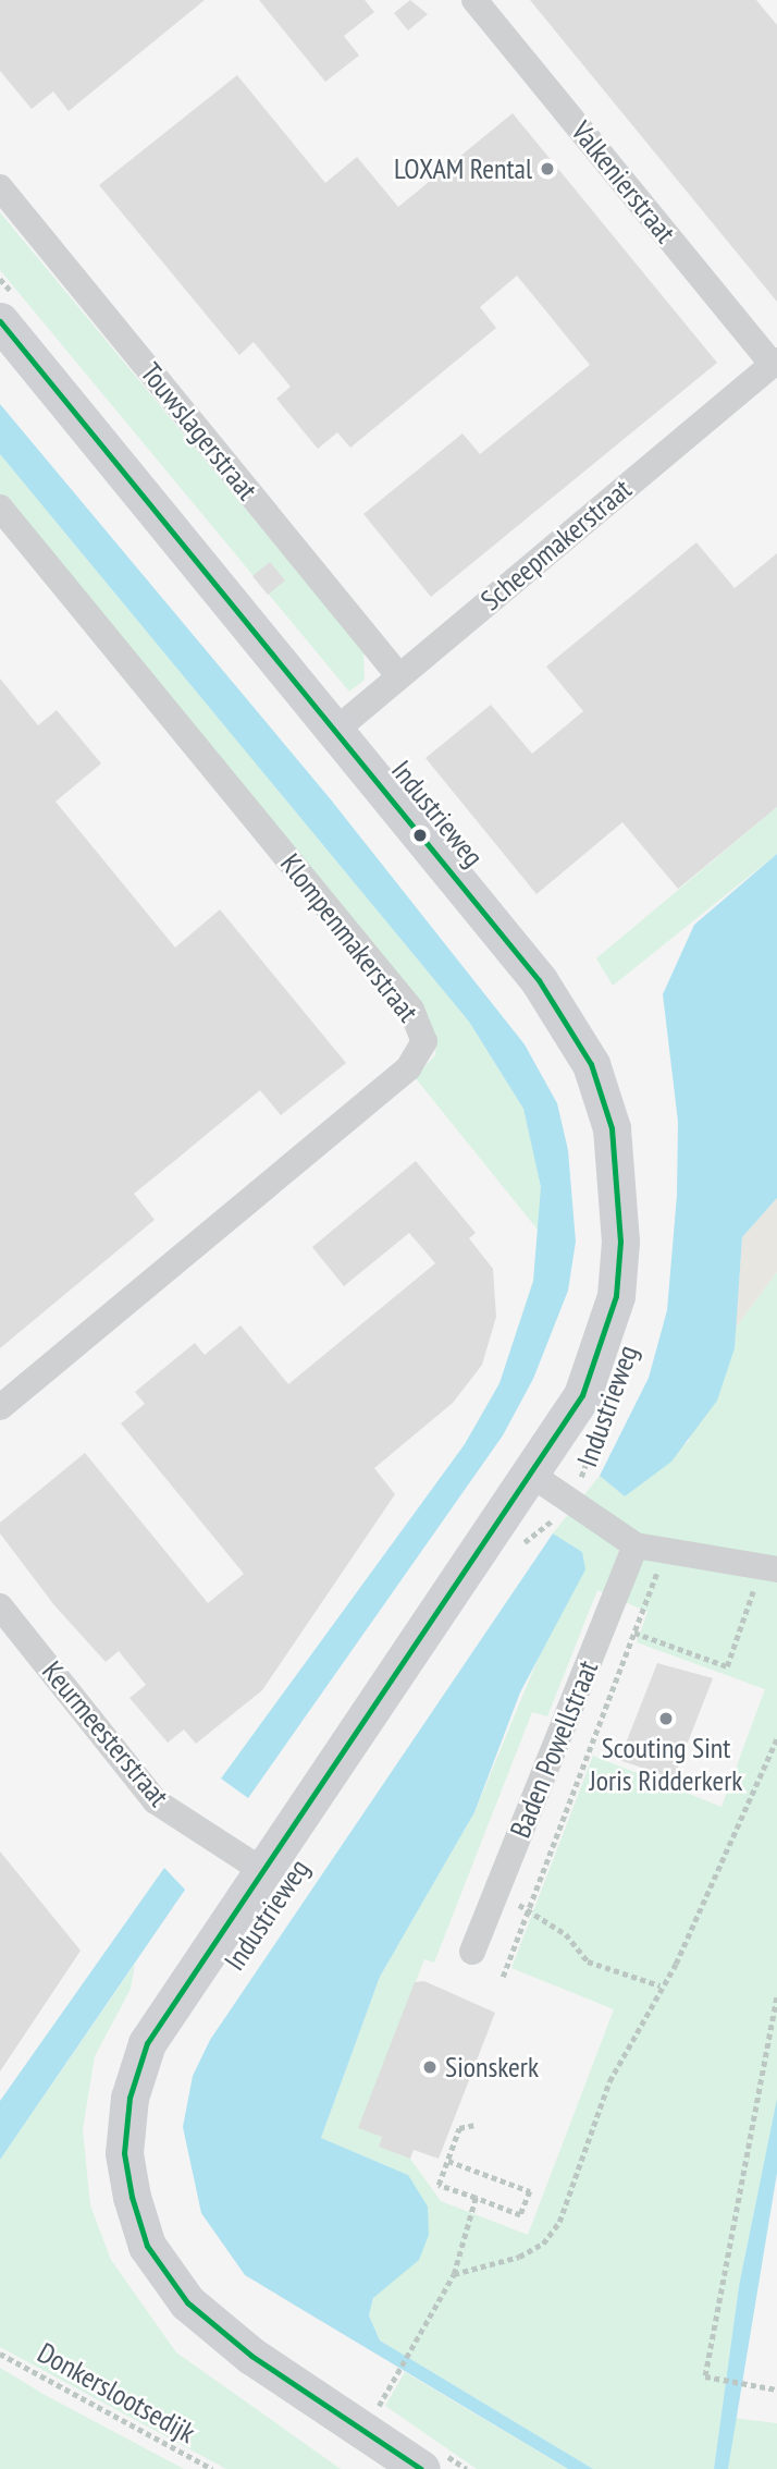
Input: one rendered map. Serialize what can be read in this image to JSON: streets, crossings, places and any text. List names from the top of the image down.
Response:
{
  "streets": {
    "street": [
      "Valkenierstraat",
      "Touwslagerstraat",
      "Scheepmakerstraat",
      "Industrieweg",
      "Klompenmakerstraat",
      "Keurmeesterstraat",
      "Baden Powellstraat"
    ],
    "path": ["Donkerslootsedijk"]
  },
  "crossings": [
    ["Valkenierstraat", "Scheepmakerstraat"],
    ["Touwslagerstraat", "Scheepmakerstraat"],
    ["Scheepmakerstraat", "Industrieweg"],
    ["Industrieweg", "Keurmeesterstraat"]
  ],
  "places": ["LOXAM Rental", "Scouting Sint Joris Ridderkerk", "Sionskerk"]
}
